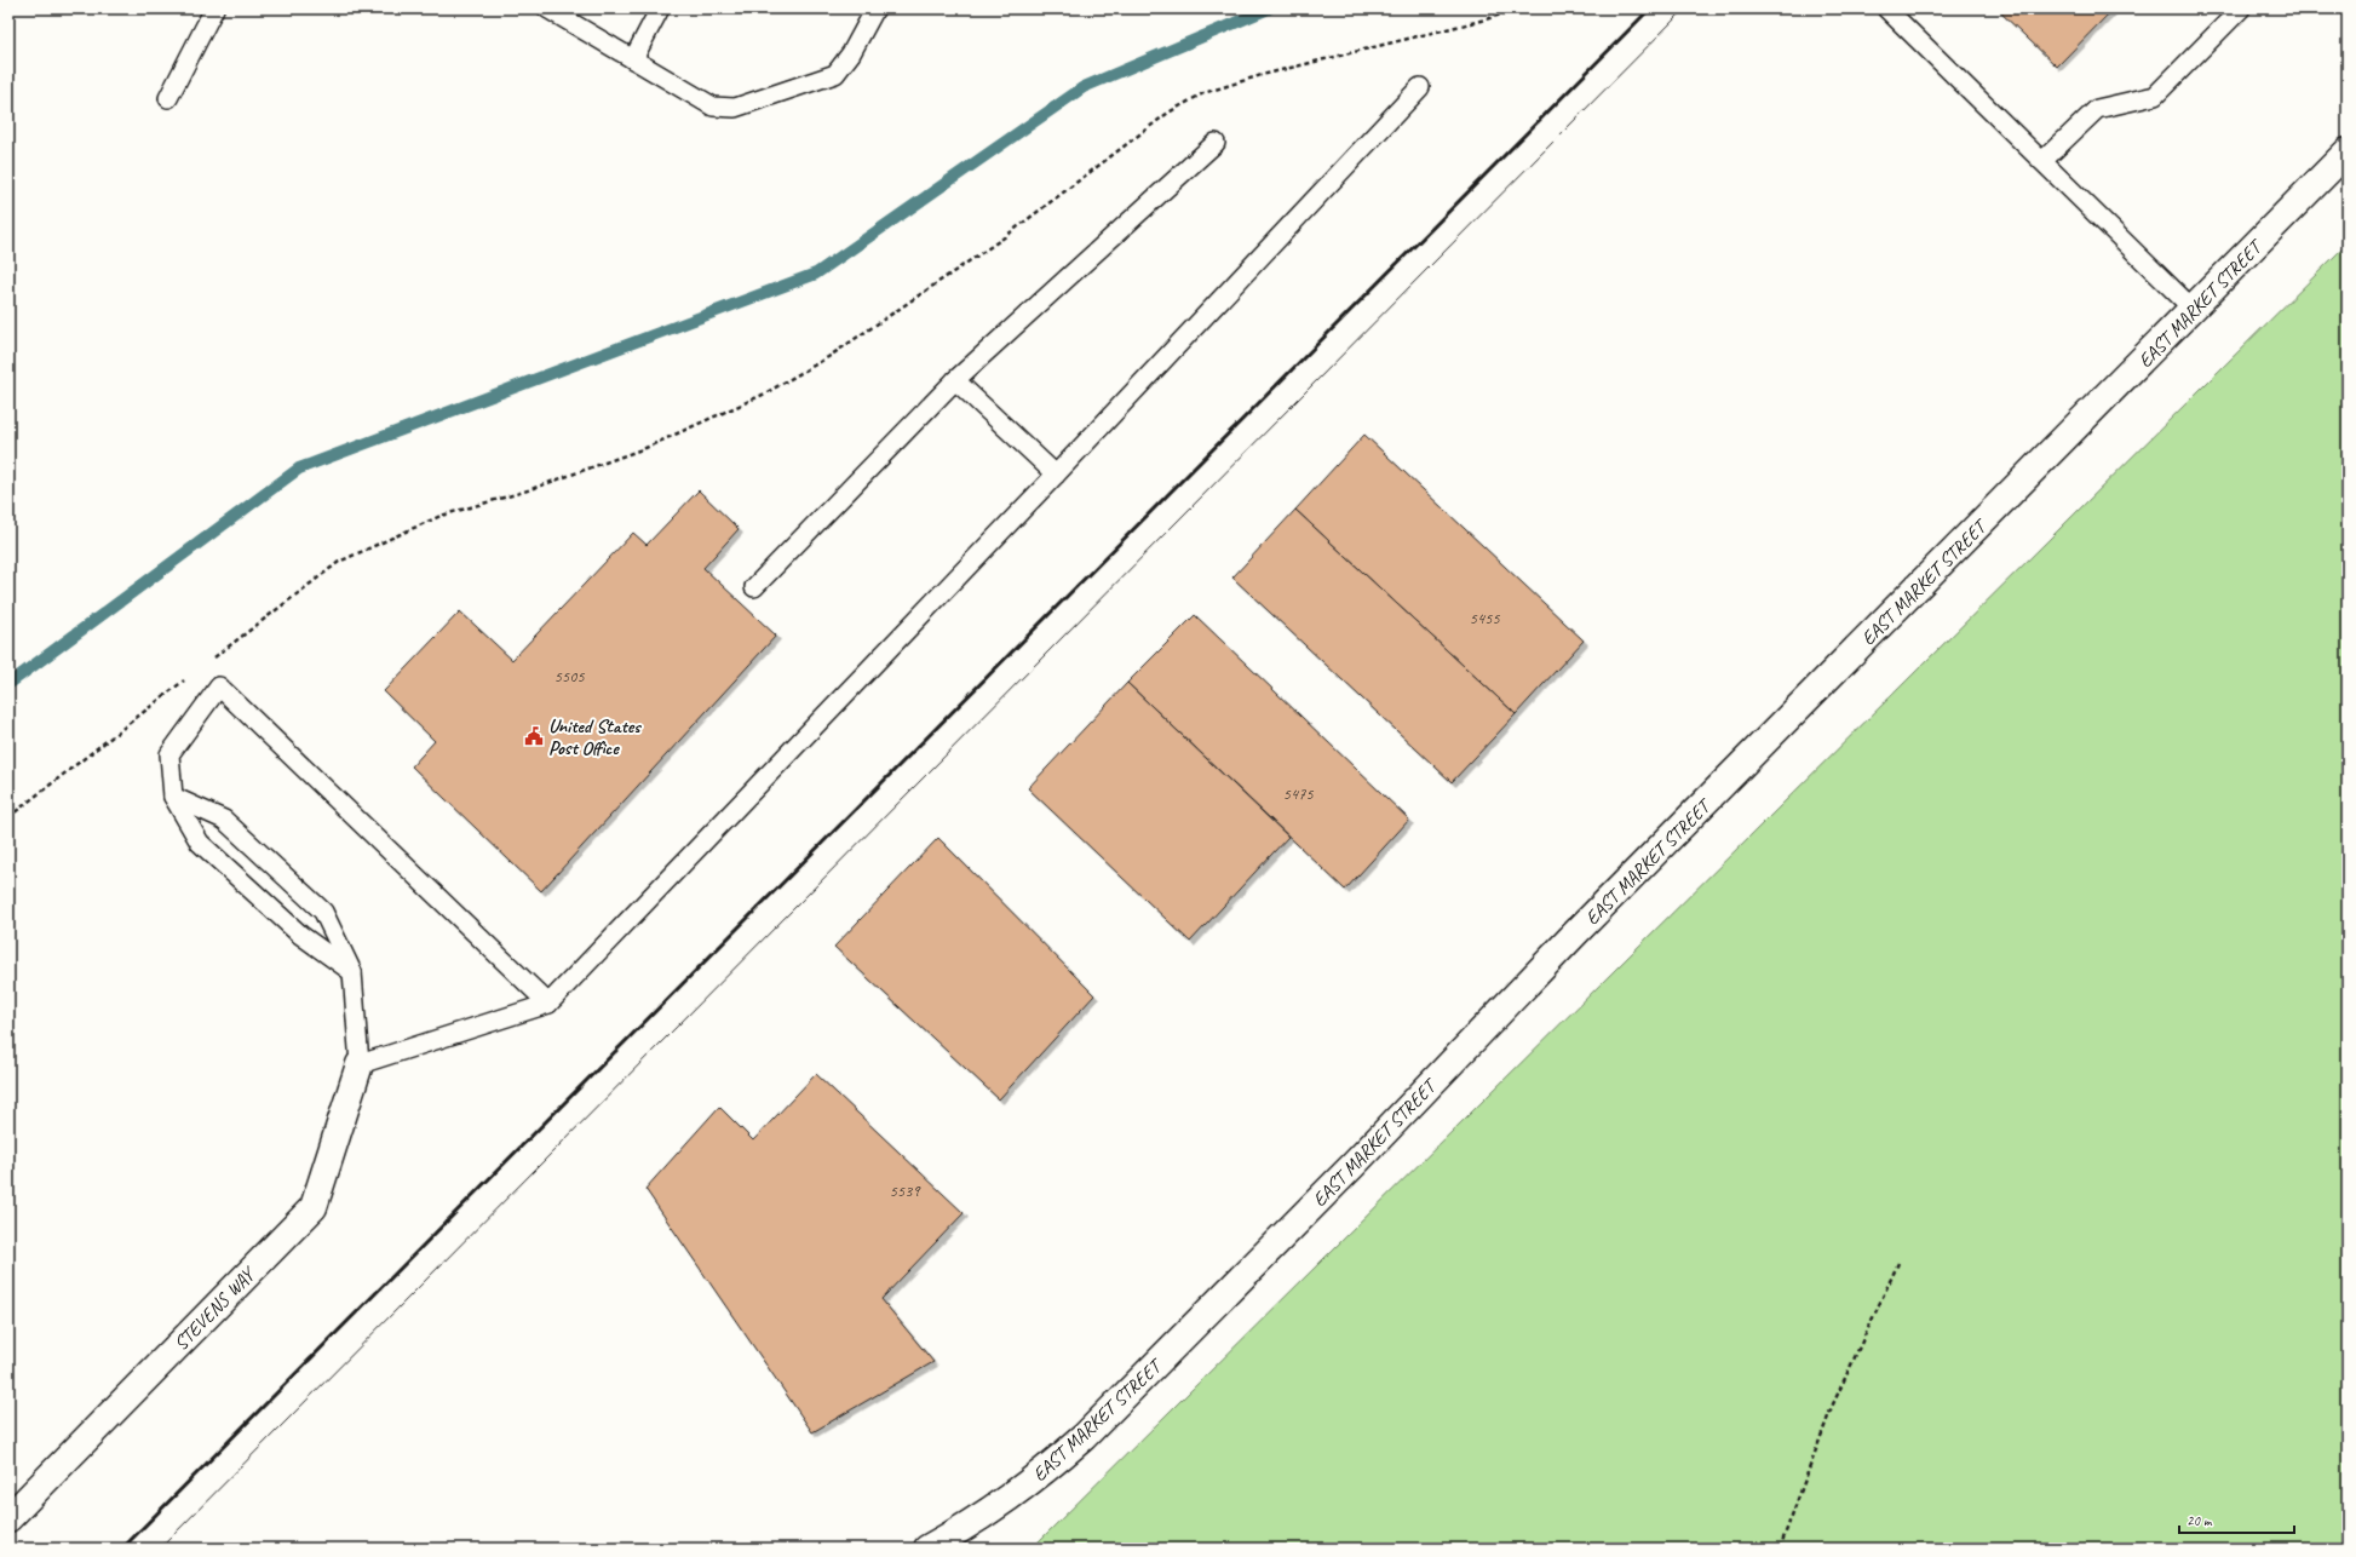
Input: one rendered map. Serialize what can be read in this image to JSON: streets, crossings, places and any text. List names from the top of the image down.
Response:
{
  "streets": {
    "main road": ["EAST MARKET STREET", "STEVENS WAY"]
  },
  "places": {
    "public building": ["United States Post Office"]
  },
  "house_numbers": [
    "5455",
    "5505",
    "5475",
    "5539"
  ],
  "scale_bar": "20 m"
}
